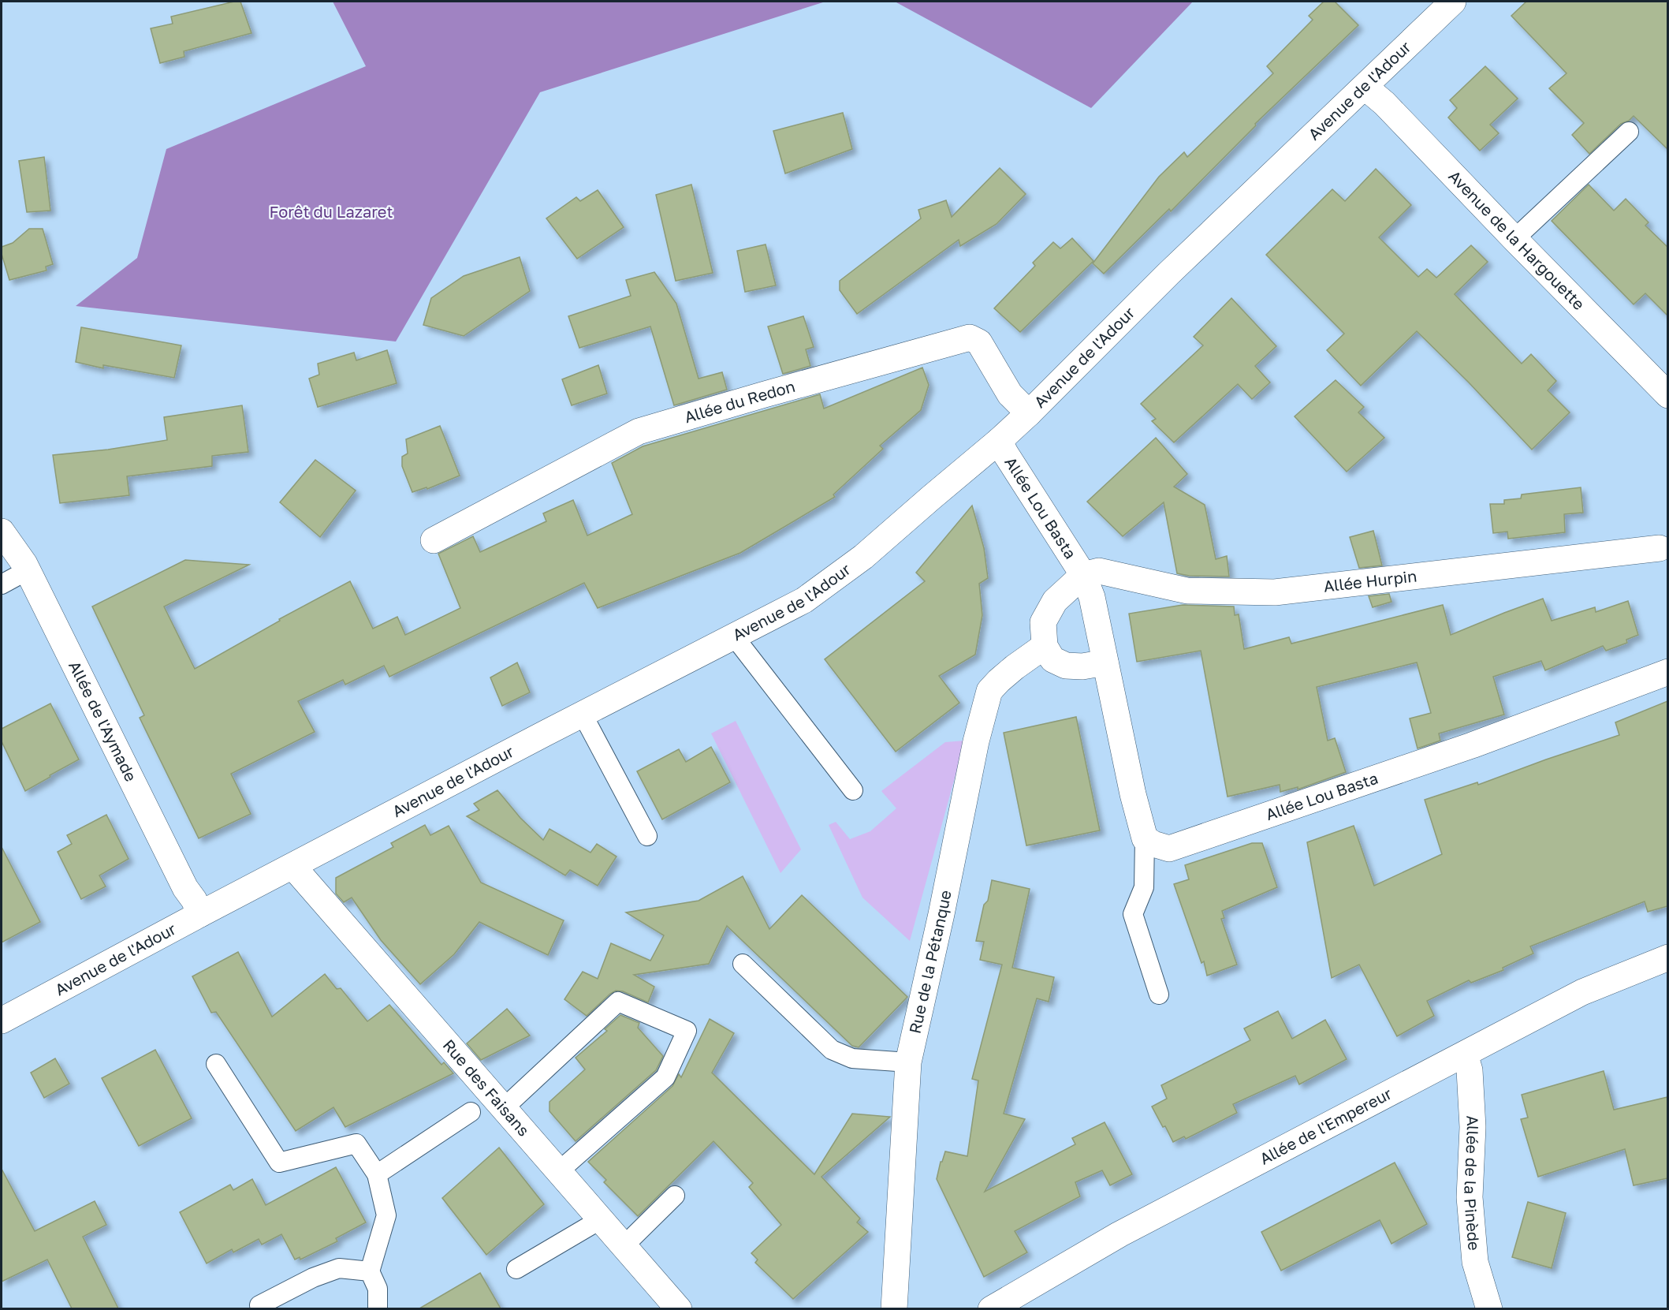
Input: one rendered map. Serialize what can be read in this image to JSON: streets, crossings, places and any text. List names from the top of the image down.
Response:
{
  "streets": {
    "street": [
      "Avenue de l'Adour",
      "Avenue de la Hargouette",
      "Allée du Redon",
      "Allée Lou Basta",
      "Allée Hurpin",
      "Allée de l'Aymade",
      "Rue de la Pétanque",
      "Rue des Faisans",
      "Allée de l'Empereur",
      "Allée de la Pinède"
    ]
  },
  "crossings": [
    ["Avenue de l'Adour", "Avenue de la Hargouette"],
    ["Avenue de l'Adour", "Allée du Redon"],
    ["Avenue de l'Adour", "Allée Lou Basta"],
    ["Avenue de l'Adour", "Allée de l'Aymade"],
    ["Avenue de l'Adour", "Rue des Faisans"],
    ["Allée Lou Basta", "Allée Hurpin"],
    ["Allée Lou Basta", "Rue de la Pétanque"],
    ["Allée de l'Empereur", "Allée de la Pinède"]
  ],
  "parks": ["Forêt du Lazaret"]
}
